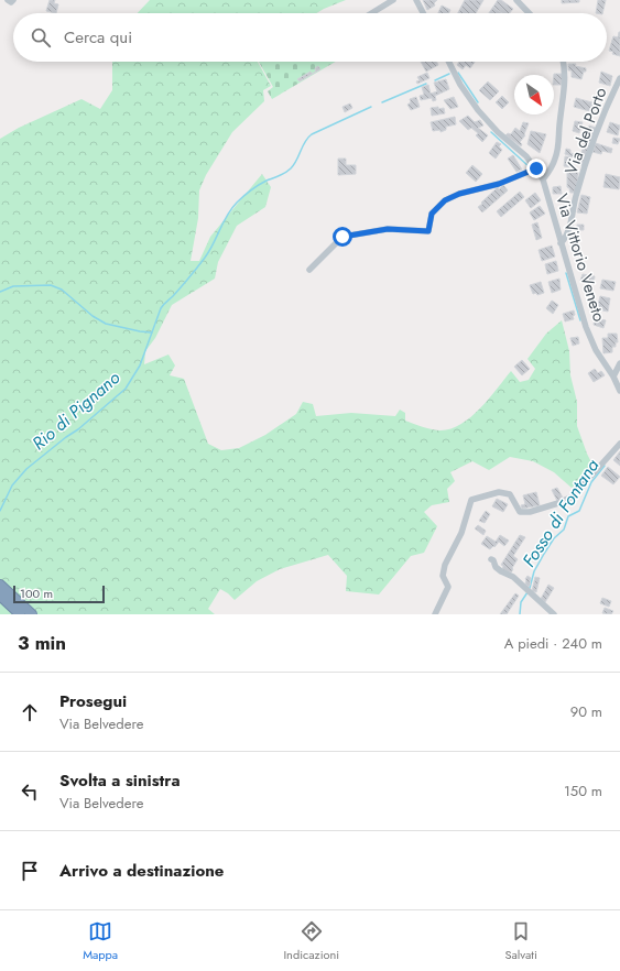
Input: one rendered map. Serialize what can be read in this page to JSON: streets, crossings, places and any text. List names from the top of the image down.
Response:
{
  "streets": {
    "street": ["Via del Porto", "Via Vittorio Veneto"]
  },
  "crossings": [
    ["Via del Porto", "Via Vittorio Veneto"]
  ],
  "water": ["Rio di Pignano", "Fosso di Fontana"],
  "scale_bar": "100 m",
  "north": "bottom right",
  "page": {
    "search": "Cerca qui",
    "scale": "100 m",
    "heading": ["3 min", "A piedi · 240 m"],
    "list": [
      ["Prosegui", "Via Belvedere", "90 m"],
      ["Svolta a sinistra", "Via Belvedere", "150 m"],
      "Arrivo a destinazione"
    ],
    "nav": ["Mappa", "Indicazioni", "Salvati"]
  }
}
